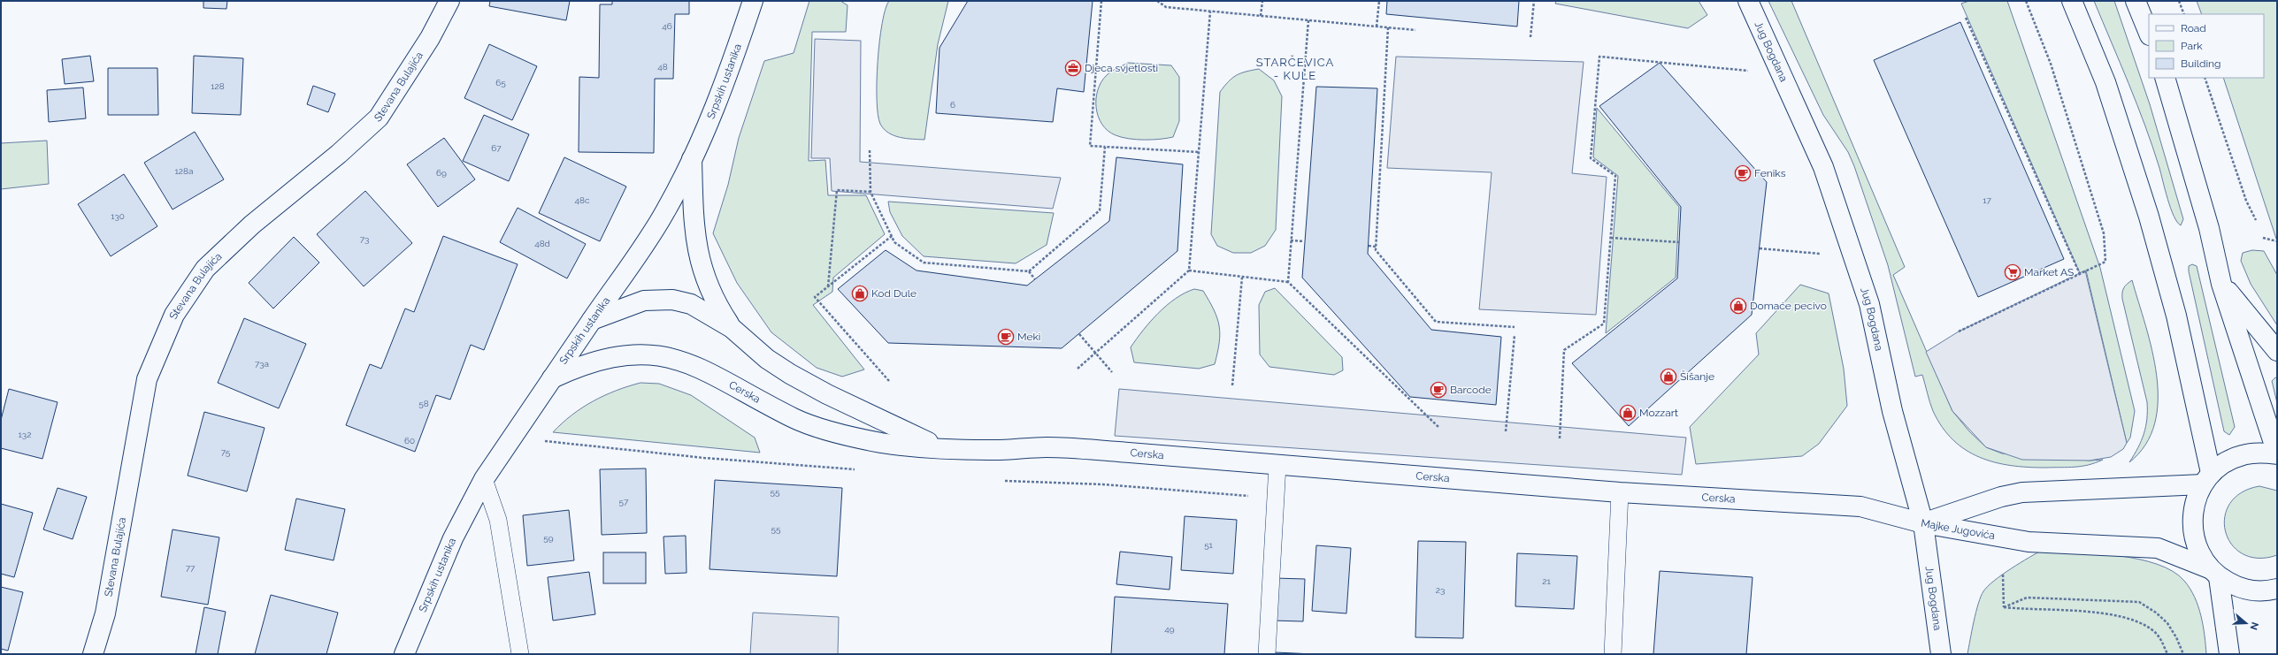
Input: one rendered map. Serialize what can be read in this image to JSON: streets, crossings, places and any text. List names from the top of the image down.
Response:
{
  "streets": {
    "street": [
      "Jug Bogdana",
      "Srpskih ustanika",
      "Stevana Bulajića",
      "Cerska",
      "Majke Jugovića"
    ]
  },
  "crossings": [
    ["Jug Bogdana", "Cerska"],
    ["Jug Bogdana", "Majke Jugovića"],
    ["Srpskih ustanika", "Cerska"],
    ["Cerska", "Majke Jugovića"]
  ],
  "districts": ["STARČEVICA - KULE"],
  "places": {
    "office": ["Djeca svjetlosti"],
    "cafe": ["Feniks", "Meki", "Barcode"],
    "supermarket": ["Market AS"],
    "shop": [
      "Kod Dule",
      "Domaće pecivo",
      "Šišanje",
      "Mozzart"
    ]
  },
  "house_numbers": [
    "46",
    "48",
    "65",
    "128",
    "6",
    "67",
    "128a",
    "69",
    "48c",
    "17",
    "130",
    "73",
    "48d",
    "73a",
    "58",
    "132",
    "60",
    "75",
    "55",
    "57",
    "55",
    "59",
    "51",
    "77",
    "21",
    "23",
    "49"
  ],
  "legend": ["Road", "Park", "Building"],
  "north": "right"
}
